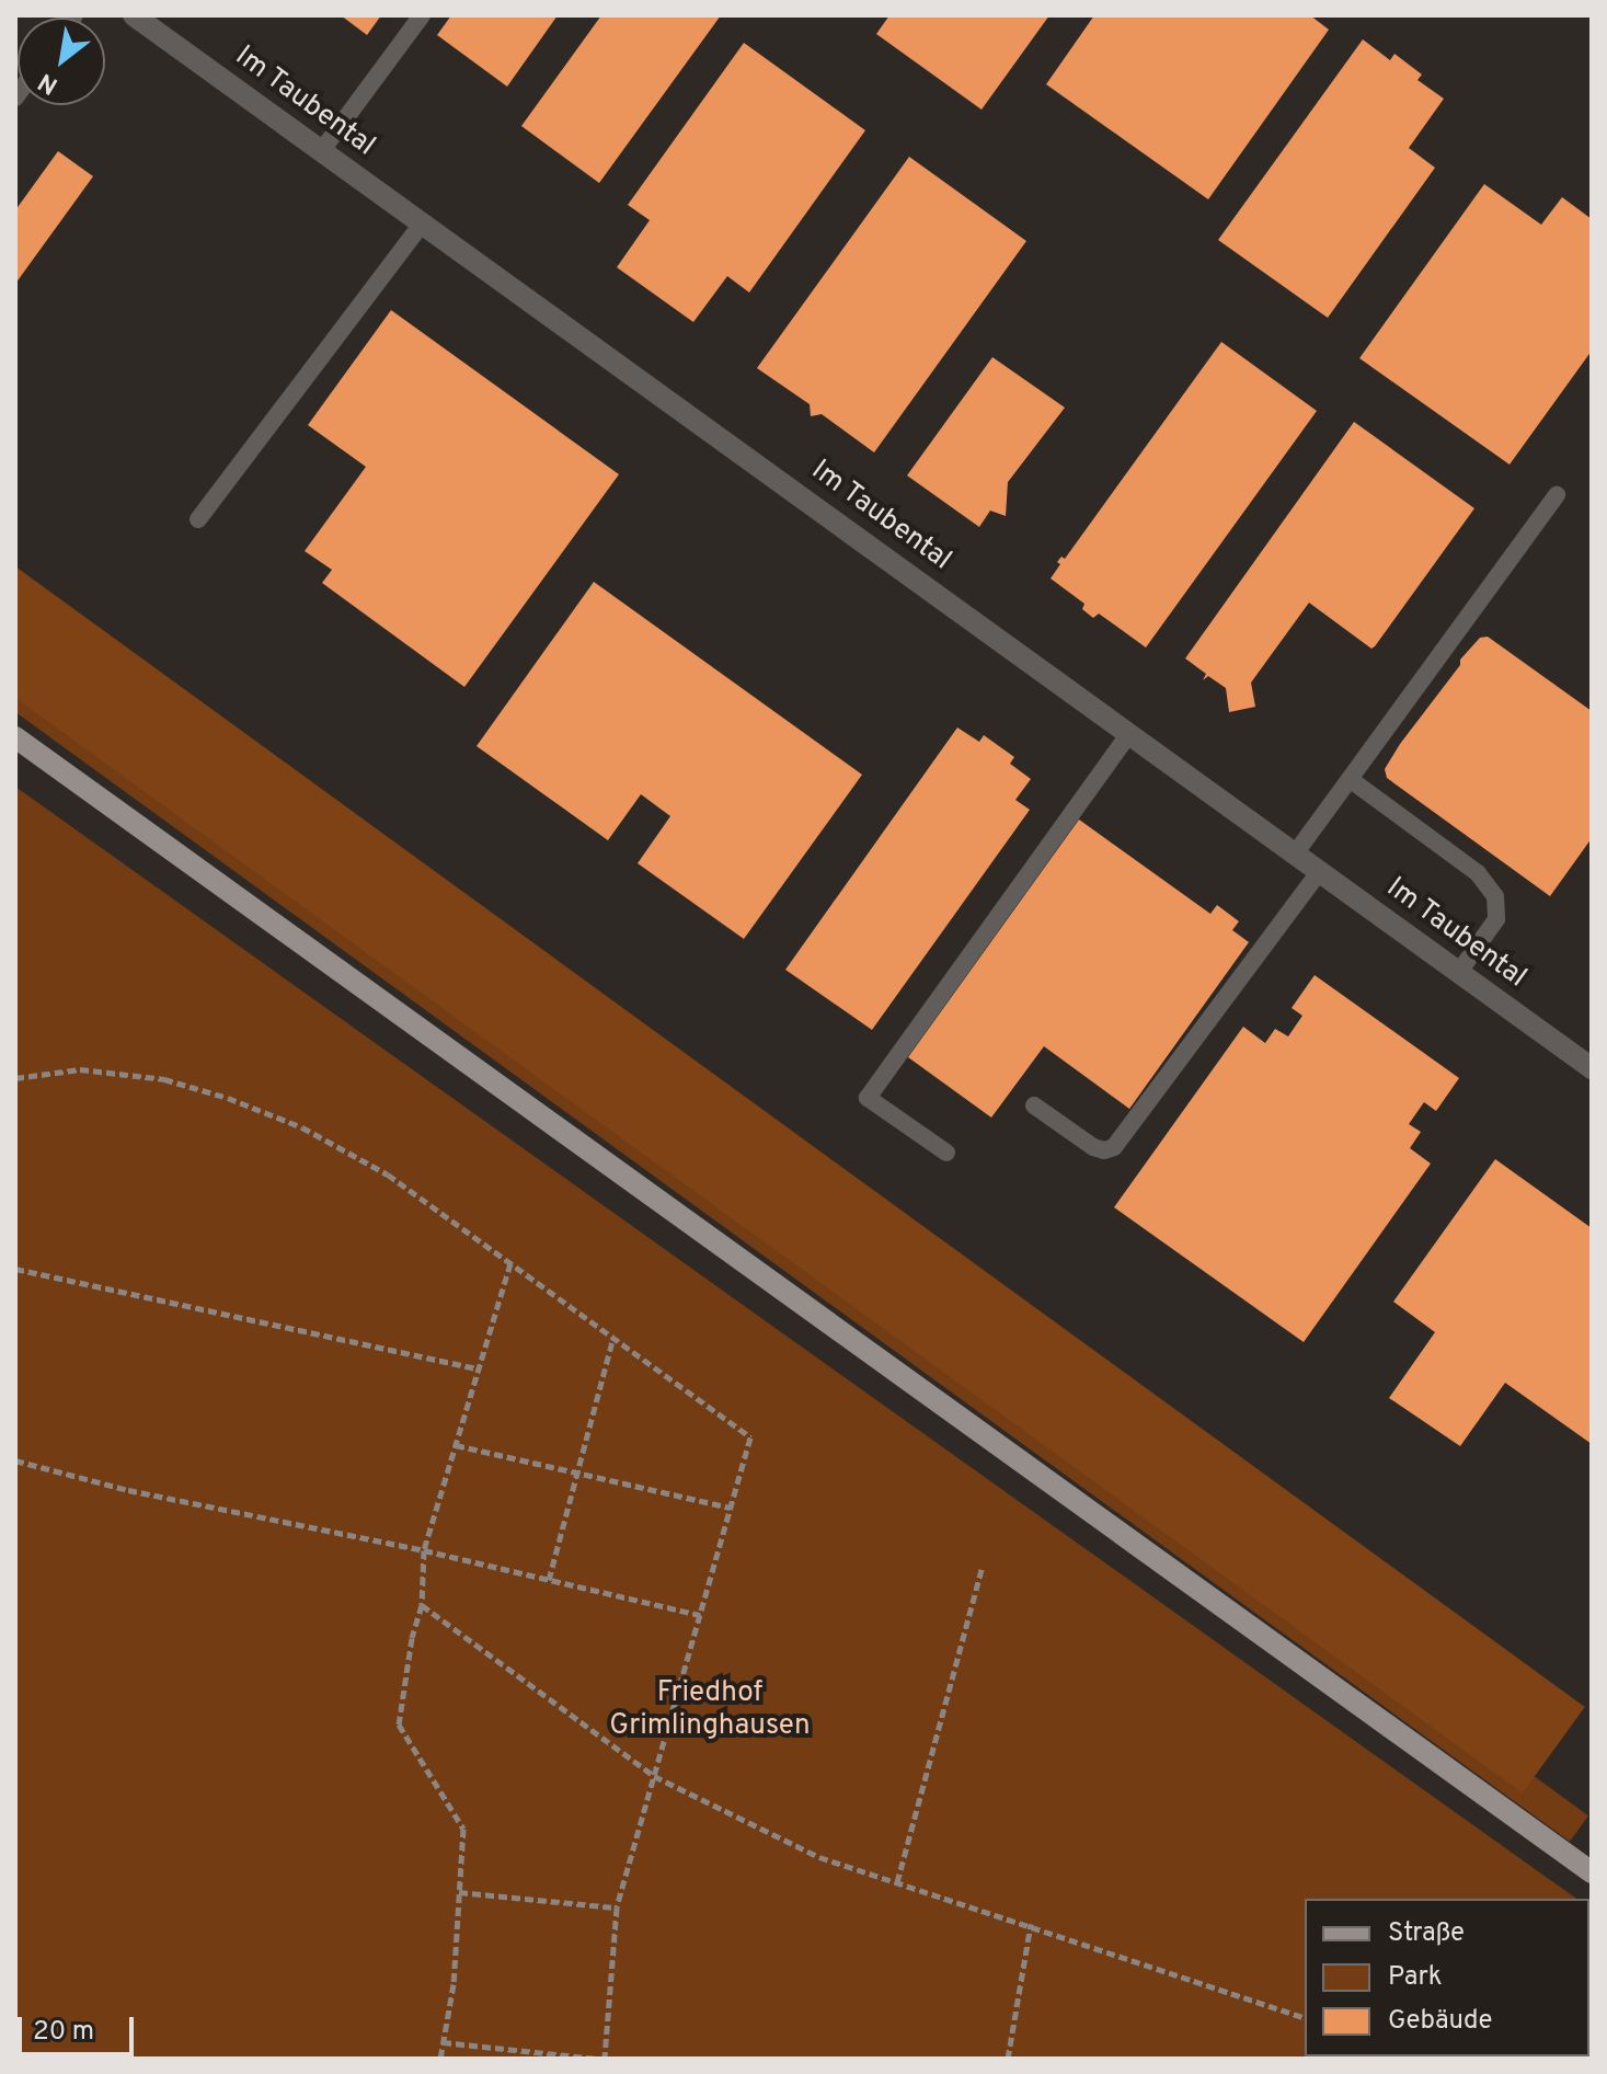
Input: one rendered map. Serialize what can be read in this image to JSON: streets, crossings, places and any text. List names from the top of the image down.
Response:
{
  "streets": {
    "street": ["Im Taubental"]
  },
  "parks": ["Friedhof Grimlinghausen"],
  "legend": ["Straße", "Park", "Gebäude"],
  "scale_bar": "20 m",
  "north": "bottom left"
}
